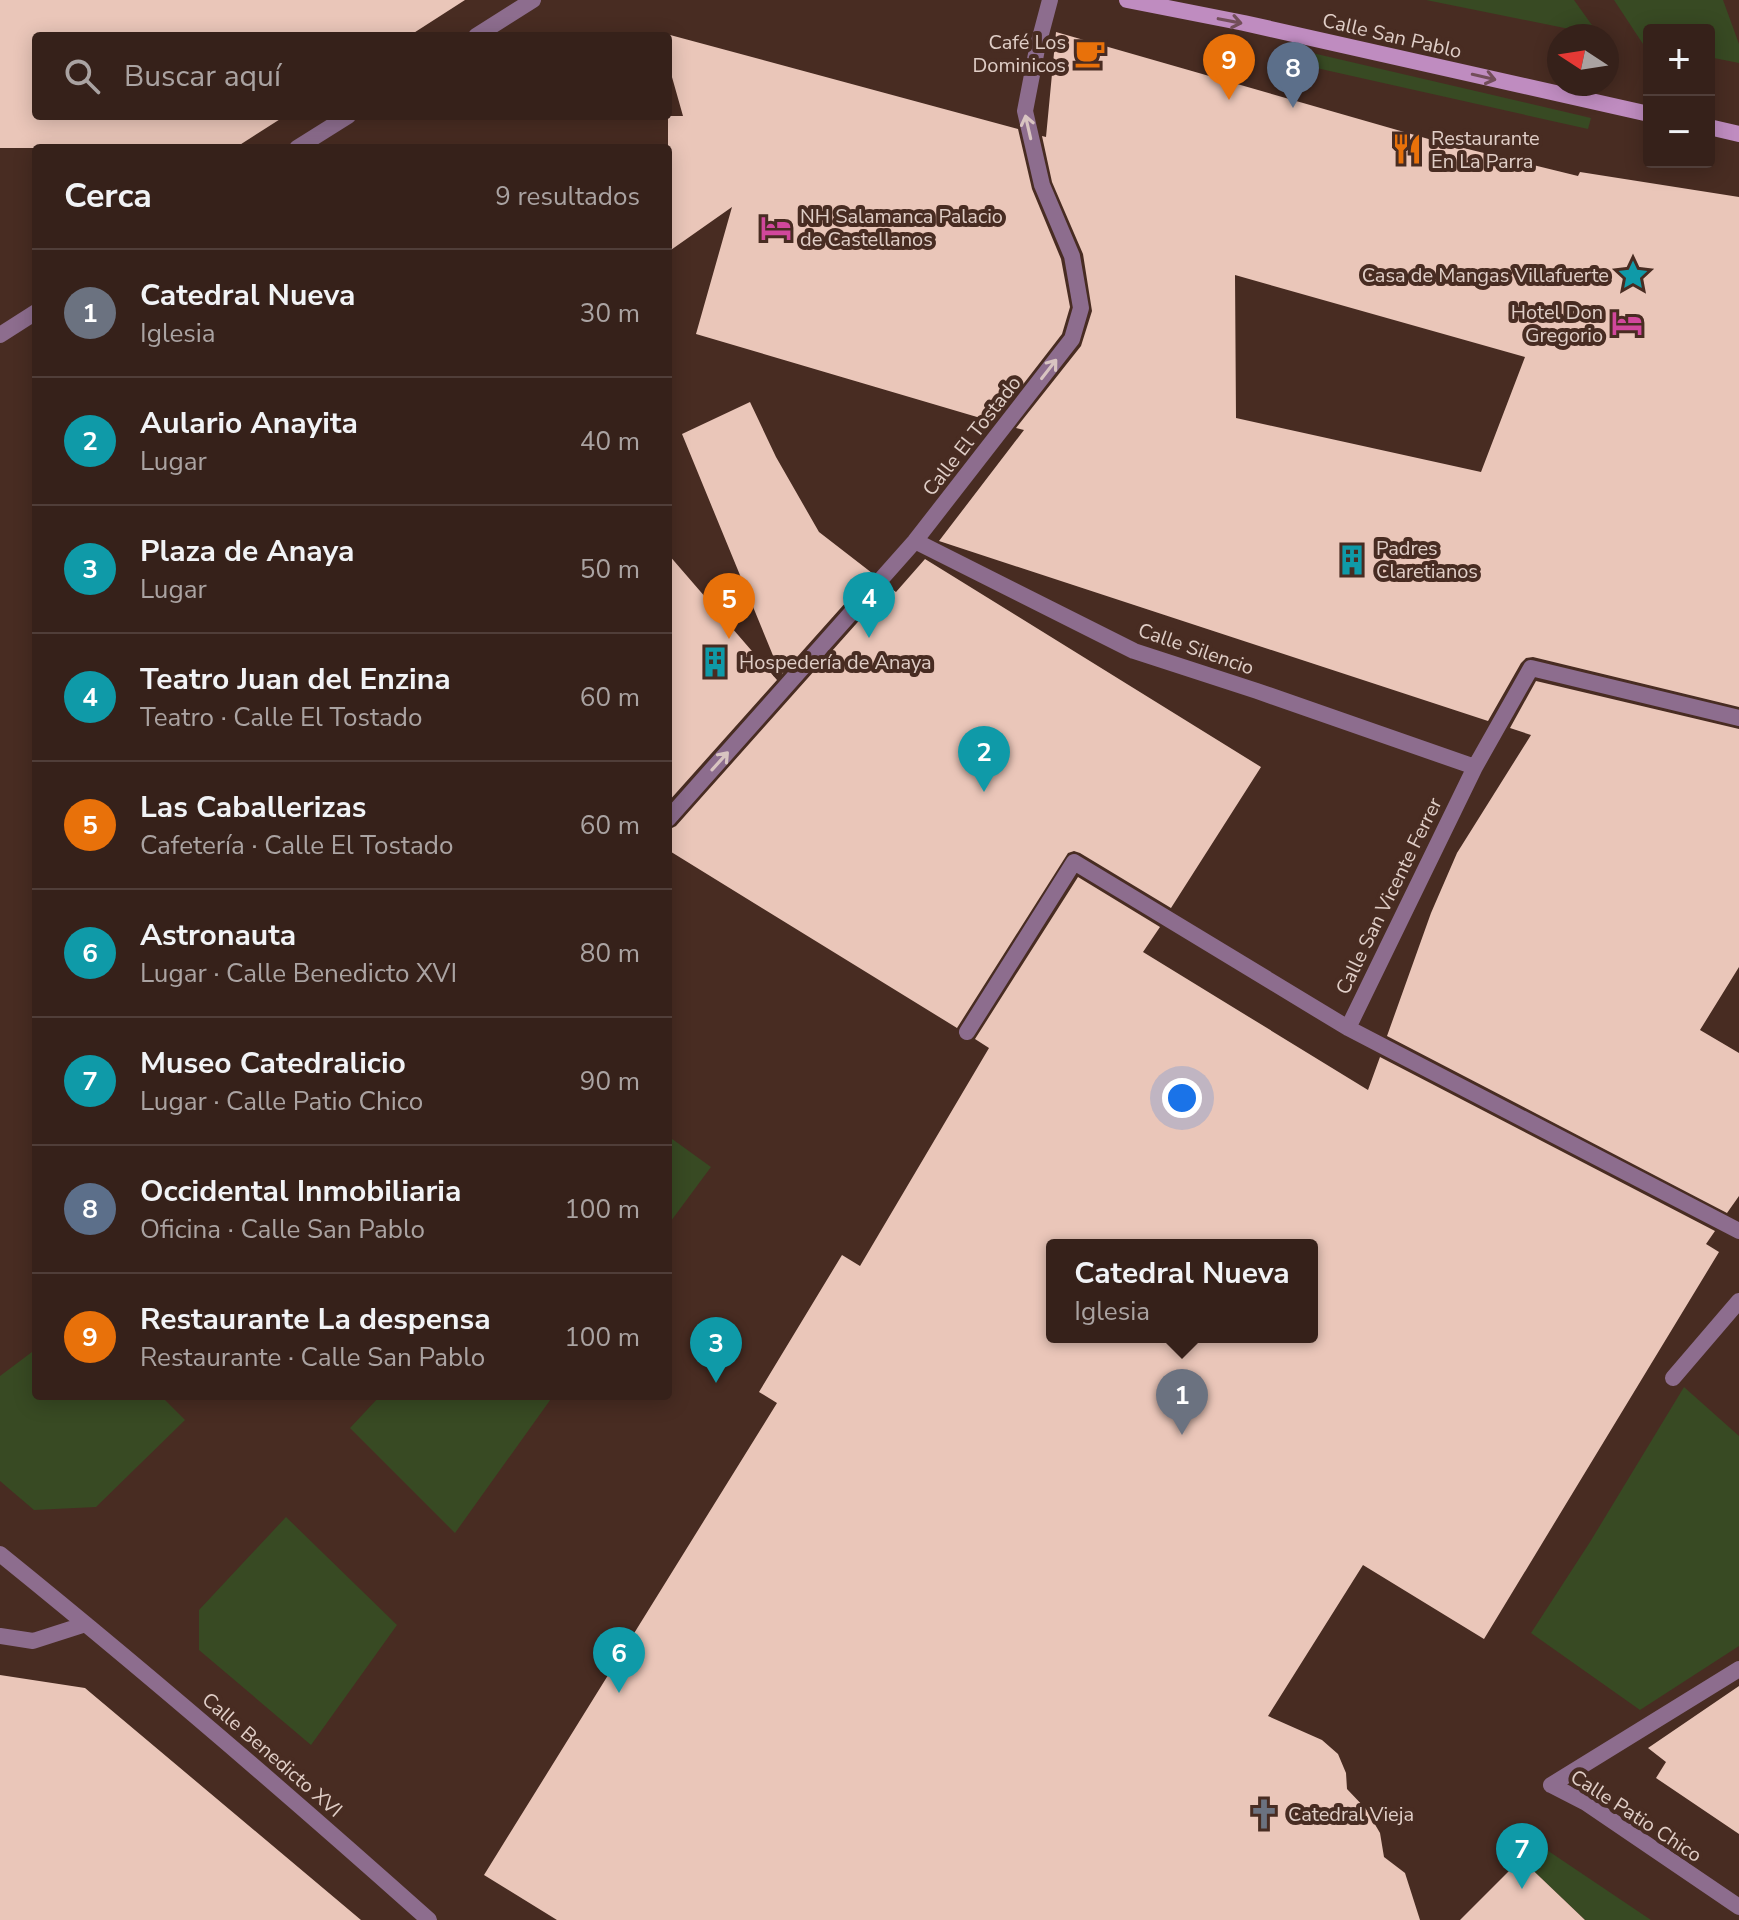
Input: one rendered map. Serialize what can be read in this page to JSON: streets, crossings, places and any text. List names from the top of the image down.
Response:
{
  "streets": {
    "main road": ["Calle San Pablo"],
    "street": [
      "Calle El Tostado",
      "Calle Silencio",
      "Calle San Vicente Ferrer",
      "Calle Benedicto XVI",
      "Calle Patio Chico"
    ]
  },
  "crossings": [
    ["Calle El Tostado", "Calle Silencio"],
    ["Calle Silencio", "Calle San Vicente Ferrer"]
  ],
  "one_way": ["Calle San Pablo", "Calle El Tostado"],
  "places": {
    "cafe": ["Café Los Dominicos"],
    "restaurant": ["Restaurante En La Parra"],
    "hotel": ["NH Salamanca Palacio de Castellanos", "Hotel Don Gregorio"],
    "place": ["Casa de Mangas Villafuerte"],
    "building": ["Padres Claretianos", "Hospedería de Anaya"],
    "church": ["Catedral Vieja"]
  },
  "north": "left",
  "page": {
    "map_buttons": ["+", "−"],
    "search": "Buscar aquí",
    "pins": [
      "9",
      "8",
      "4",
      "5",
      "2",
      "3",
      "1",
      "6",
      "7"
    ],
    "heading": ["Cerca", "9 resultados"],
    "list": [
      {
        "mark": "1",
        "name": "Catedral Nueva",
        "note": "Iglesia",
        "value": "30 m"
      },
      {
        "mark": "2",
        "name": "Aulario Anayita",
        "note": "Lugar",
        "value": "40 m"
      },
      {
        "mark": "3",
        "name": "Plaza de Anaya",
        "note": "Lugar",
        "value": "50 m"
      },
      {
        "mark": "4",
        "name": "Teatro Juan del Enzina",
        "note": "Teatro · Calle El Tostado",
        "value": "60 m"
      },
      {
        "mark": "5",
        "name": "Las Caballerizas",
        "note": "Cafetería · Calle El Tostado",
        "value": "60 m"
      },
      {
        "mark": "6",
        "name": "Astronauta",
        "note": "Lugar · Calle Benedicto XVI",
        "value": "80 m"
      },
      {
        "mark": "7",
        "name": "Museo Catedralicio",
        "note": "Lugar · Calle Patio Chico",
        "value": "90 m"
      },
      {
        "mark": "8",
        "name": "Occidental Inmobiliaria",
        "note": "Oficina · Calle San Pablo",
        "value": "100 m"
      },
      {
        "mark": "9",
        "name": "Restaurante La despensa",
        "note": "Restaurante · Calle San Pablo",
        "value": "100 m"
      }
    ],
    "popup": ["Catedral Nueva", "Iglesia"]
  }
}
